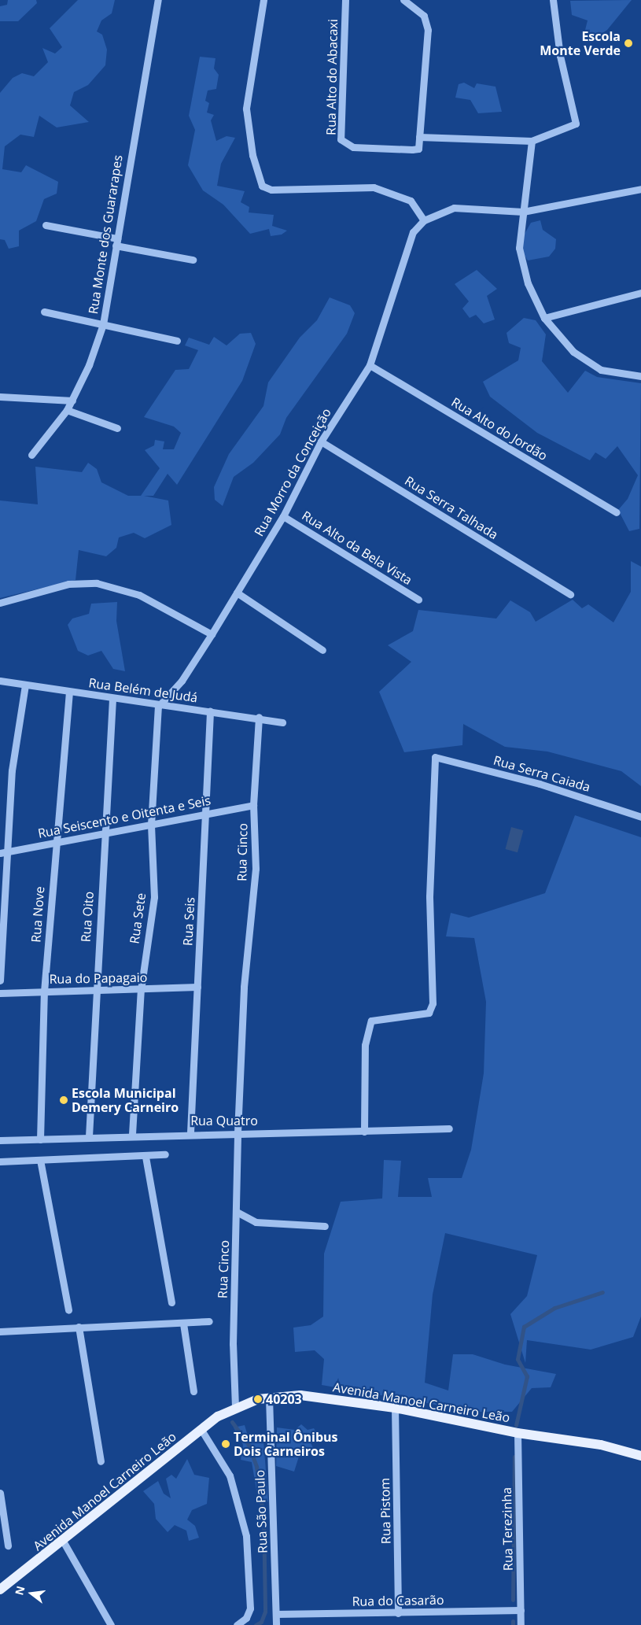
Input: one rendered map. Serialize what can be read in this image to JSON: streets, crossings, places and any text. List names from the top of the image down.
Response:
{
  "streets": {
    "main road": ["Avenida Manoel Carneiro Leão"],
    "street": [
      "Rua Alto do Abacaxi",
      "Rua Monte dos Guararapes",
      "Rua Alto do Jordão",
      "Rua Morro da Conceição",
      "Rua Serra Talhada",
      "Rua Alto da Bela Vista",
      "Rua Belém de Judá",
      "Rua Serra Caiada",
      "Rua Seiscento e Oitenta e Seis",
      "Rua Cinco",
      "Rua Nove",
      "Rua Oito",
      "Rua Sete",
      "Rua Seis",
      "Rua do Papagaio",
      "Rua Quatro",
      "Rua Pistom",
      "Rua São Paulo",
      "Rua Terezinha",
      "Rua do Casarão"
    ]
  },
  "crossings": [
    ["Rua Alto do Jordão", "Rua Morro da Conceição"],
    ["Rua Morro da Conceição", "Rua Serra Talhada"],
    ["Rua Morro da Conceição", "Rua Alto da Bela Vista"],
    ["Rua Morro da Conceição", "Rua Belém de Judá"],
    ["Rua Morro da Conceição", "Rua Sete"],
    ["Rua Belém de Judá", "Rua Cinco"],
    ["Rua Belém de Judá", "Rua Nove"],
    ["Rua Belém de Judá", "Rua Oito"],
    ["Rua Belém de Judá", "Rua Sete"],
    ["Rua Belém de Judá", "Rua Seis"],
    ["Rua Serra Caiada", "Rua Quatro"],
    ["Rua Seiscento e Oitenta e Seis", "Rua Cinco"],
    ["Rua Seiscento e Oitenta e Seis", "Rua Nove"],
    ["Rua Seiscento e Oitenta e Seis", "Rua Oito"],
    ["Rua Seiscento e Oitenta e Seis", "Rua Sete"],
    ["Rua Seiscento e Oitenta e Seis", "Rua Seis"],
    ["Rua Cinco", "Rua Quatro"],
    ["Rua Cinco", "Avenida Manoel Carneiro Leão"],
    ["Rua Nove", "Rua do Papagaio"],
    ["Rua Nove", "Rua Quatro"],
    ["Rua Oito", "Rua do Papagaio"],
    ["Rua Oito", "Rua Quatro"],
    ["Rua Sete", "Rua do Papagaio"],
    ["Rua Sete", "Rua Quatro"],
    ["Rua Seis", "Rua do Papagaio"],
    ["Rua Seis", "Rua Quatro"],
    ["Avenida Manoel Carneiro Leão", "Rua Pistom"],
    ["Avenida Manoel Carneiro Leão", "Rua São Paulo"],
    ["Avenida Manoel Carneiro Leão", "Rua Terezinha"],
    ["Rua Pistom", "Rua do Casarão"],
    ["Rua São Paulo", "Rua do Casarão"],
    ["Rua Terezinha", "Rua do Casarão"]
  ],
  "places": [
    "Escola Monte Verde",
    "Escola Municipal Demery Carneiro",
    "40203",
    "Terminal Ônibus Dois Carneiros"
  ],
  "north": "left"
}
